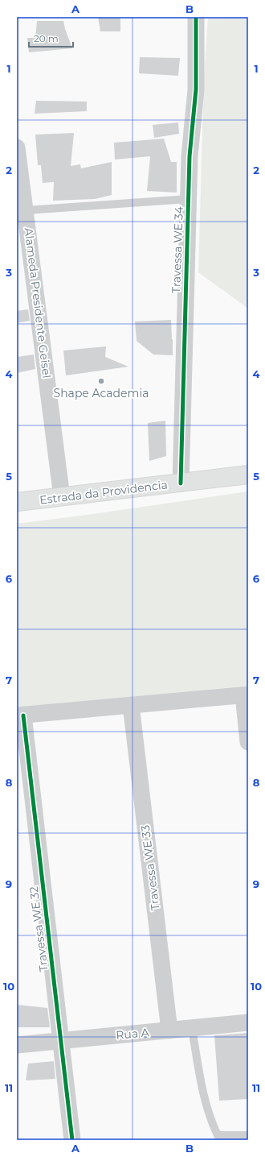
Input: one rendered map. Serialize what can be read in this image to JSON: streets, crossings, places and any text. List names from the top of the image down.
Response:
{
  "streets": {
    "main road": ["Estrada da Providencia"],
    "street": [
      "Travessa WE 34",
      "Alameda Presidente Geisel",
      "Travessa WE 33",
      "Travessa WE 32",
      "Rua A"
    ]
  },
  "crossings": [
    ["Travessa WE 34", "Estrada da Providencia"],
    ["Alameda Presidente Geisel", "Estrada da Providencia"],
    ["Travessa WE 33", "Rua A"],
    ["Travessa WE 32", "Rua A"]
  ],
  "places": ["Shape Academia"],
  "scale_bar": "20 m",
  "grid": {
    "columns": ["A", "B"],
    "rows": [
      "1",
      "2",
      "3",
      "4",
      "5",
      "6",
      "7",
      "8",
      "9",
      "10",
      "11"
    ]
  }
}
